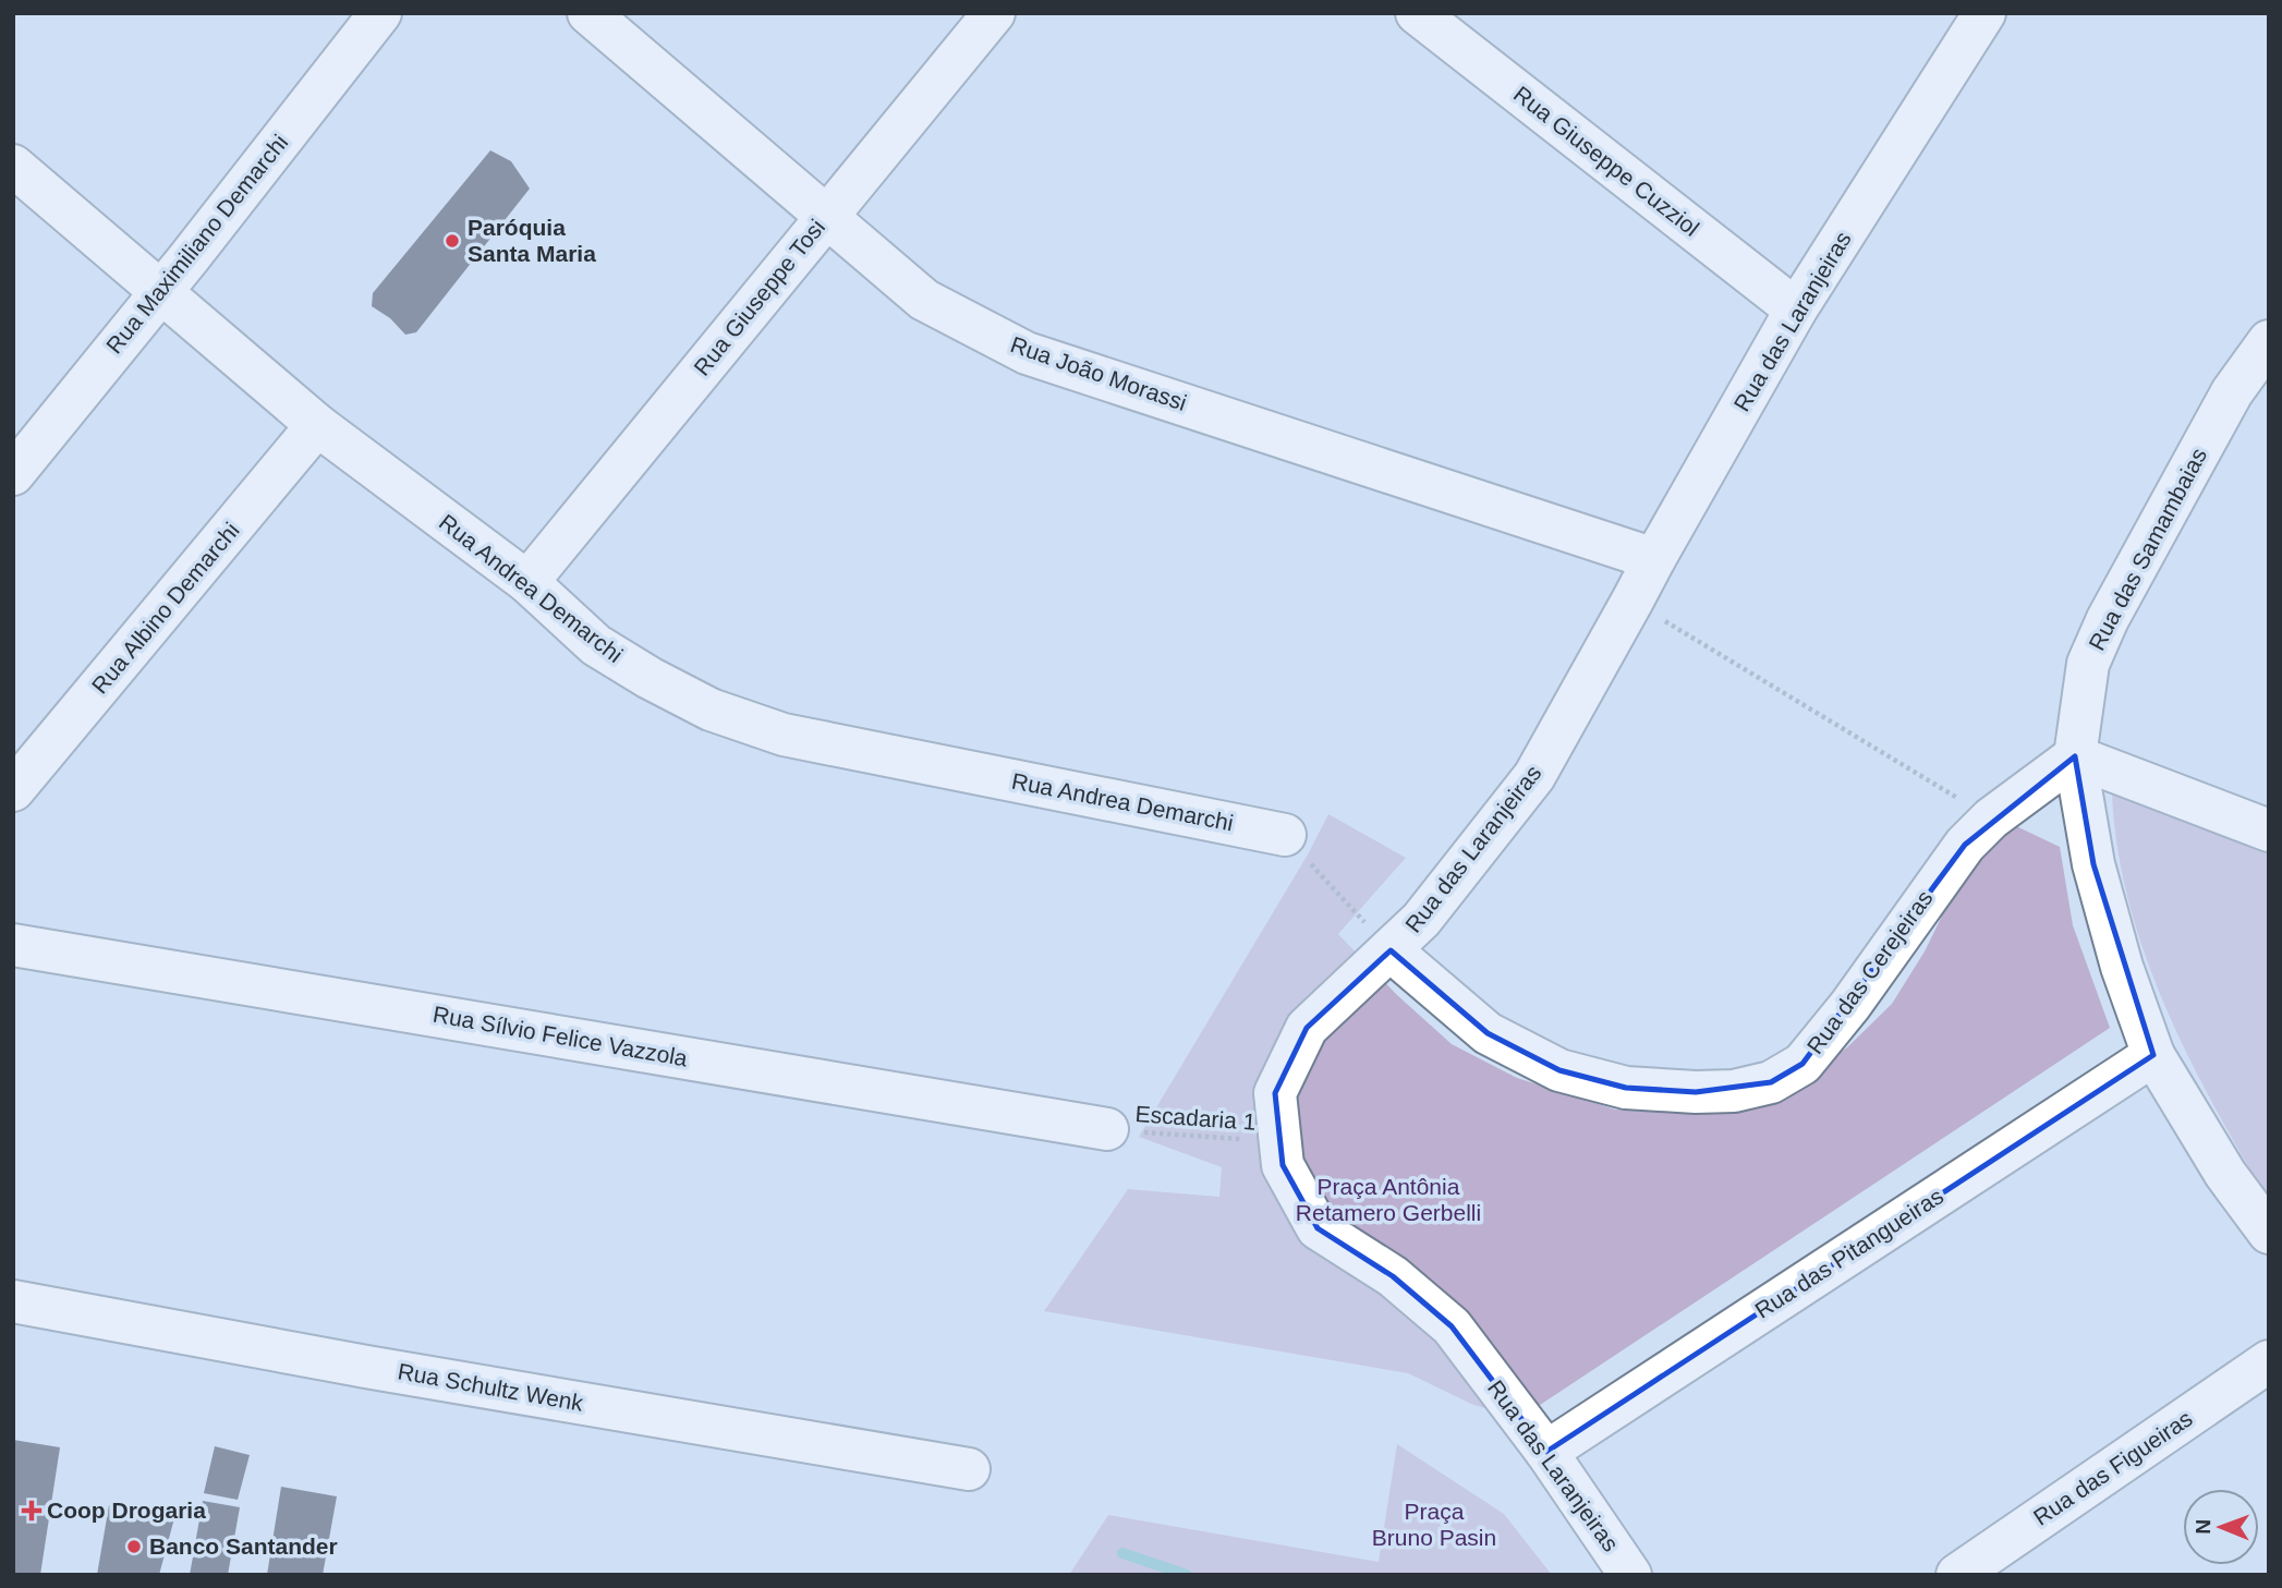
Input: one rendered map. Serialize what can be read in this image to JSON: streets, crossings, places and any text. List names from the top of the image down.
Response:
{
  "streets": {
    "street": [
      "Rua Giuseppe Cuzziol",
      "Rua Maximiliano Demarchi",
      "Rua Giuseppe Tosi",
      "Rua das Laranjeiras",
      "Rua João Morassi",
      "Rua das Samambaias",
      "Rua Andrea Demarchi",
      "Rua Albino Demarchi",
      "Rua das Cerejeiras",
      "Rua Sílvio Felice Vazzola",
      "Rua das Pitangueiras",
      "Rua Schultz Wenk",
      "Rua das Figueiras"
    ],
    "path": ["Escadaria 1"]
  },
  "crossings": [
    ["Rua Giuseppe Cuzziol", "Rua das Laranjeiras"],
    ["Rua Maximiliano Demarchi", "Rua Andrea Demarchi"],
    ["Rua Giuseppe Tosi", "Rua João Morassi"],
    ["Rua Giuseppe Tosi", "Rua Andrea Demarchi"],
    ["Rua das Laranjeiras", "Rua João Morassi"],
    ["Rua das Laranjeiras", "Rua das Cerejeiras"],
    ["Rua das Laranjeiras", "Escadaria 1"],
    ["Rua das Laranjeiras", "Rua das Pitangueiras"],
    ["Rua das Samambaias", "Rua das Cerejeiras"],
    ["Rua das Samambaias", "Rua das Pitangueiras"],
    ["Rua Andrea Demarchi", "Rua Albino Demarchi"],
    ["Rua Sílvio Felice Vazzola", "Escadaria 1"]
  ],
  "parks": ["Praça Antônia Retamero Gerbelli", "Praça Bruno Pasin"],
  "places": {
    "other": ["Paróquia Santa Maria", "Banco Santander"],
    "health": ["Coop Drogaria"]
  },
  "north": "left"
}
